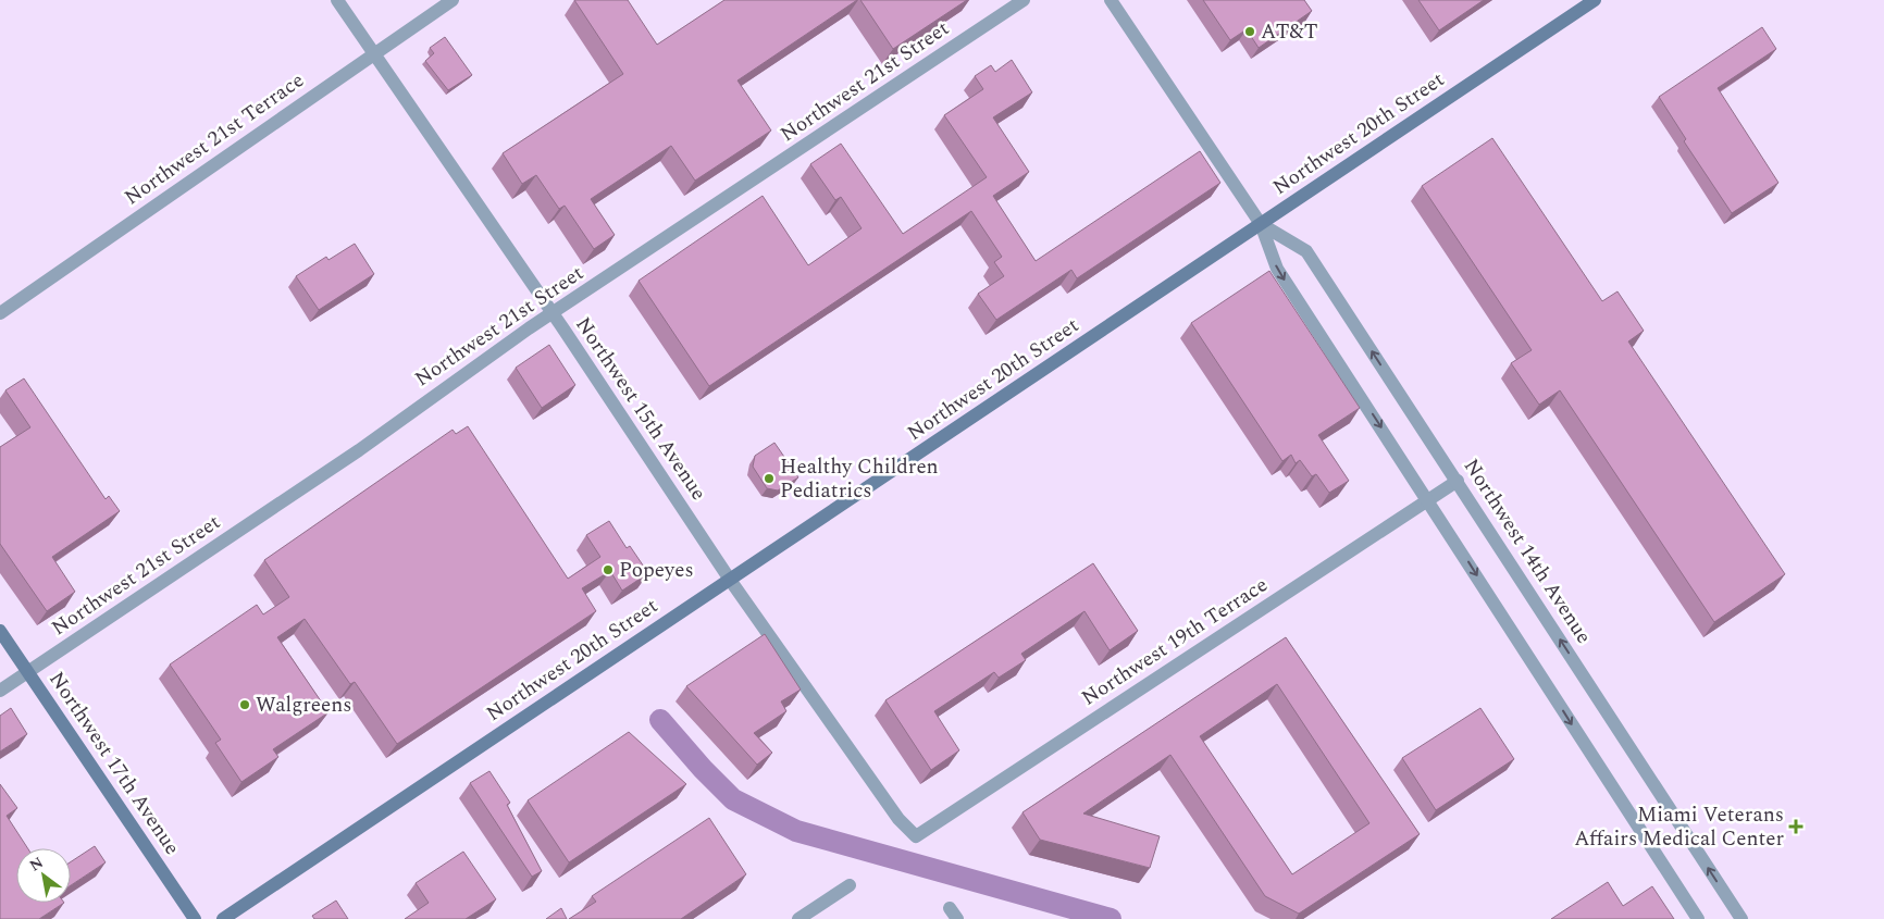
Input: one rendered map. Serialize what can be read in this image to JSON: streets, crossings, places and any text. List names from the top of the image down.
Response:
{
  "streets": {
    "main road": ["Northwest 20th Street", "Northwest 17th Avenue"],
    "street": [
      "Northwest 21st Street",
      "Northwest 21st Terrace",
      "Northwest 15th Avenue",
      "Northwest 14th Avenue",
      "Northwest 19th Terrace"
    ]
  },
  "crossings": [
    ["Northwest 21st Street", "Northwest 15th Avenue"],
    ["Northwest 21st Street", "Northwest 17th Avenue"],
    ["Northwest 20th Street", "Northwest 15th Avenue"],
    ["Northwest 20th Street", "Northwest 14th Avenue"],
    ["Northwest 21st Terrace", "Northwest 15th Avenue"],
    ["Northwest 15th Avenue", "Northwest 19th Terrace"],
    ["Northwest 14th Avenue", "Northwest 19th Terrace"]
  ],
  "places": {
    "other": [
      "AT&T",
      "Healthy Children Pediatrics",
      "Popeyes",
      "Walgreens"
    ],
    "health": ["Miami Veterans Affairs Medical Center"]
  },
  "north": "top left"
}
